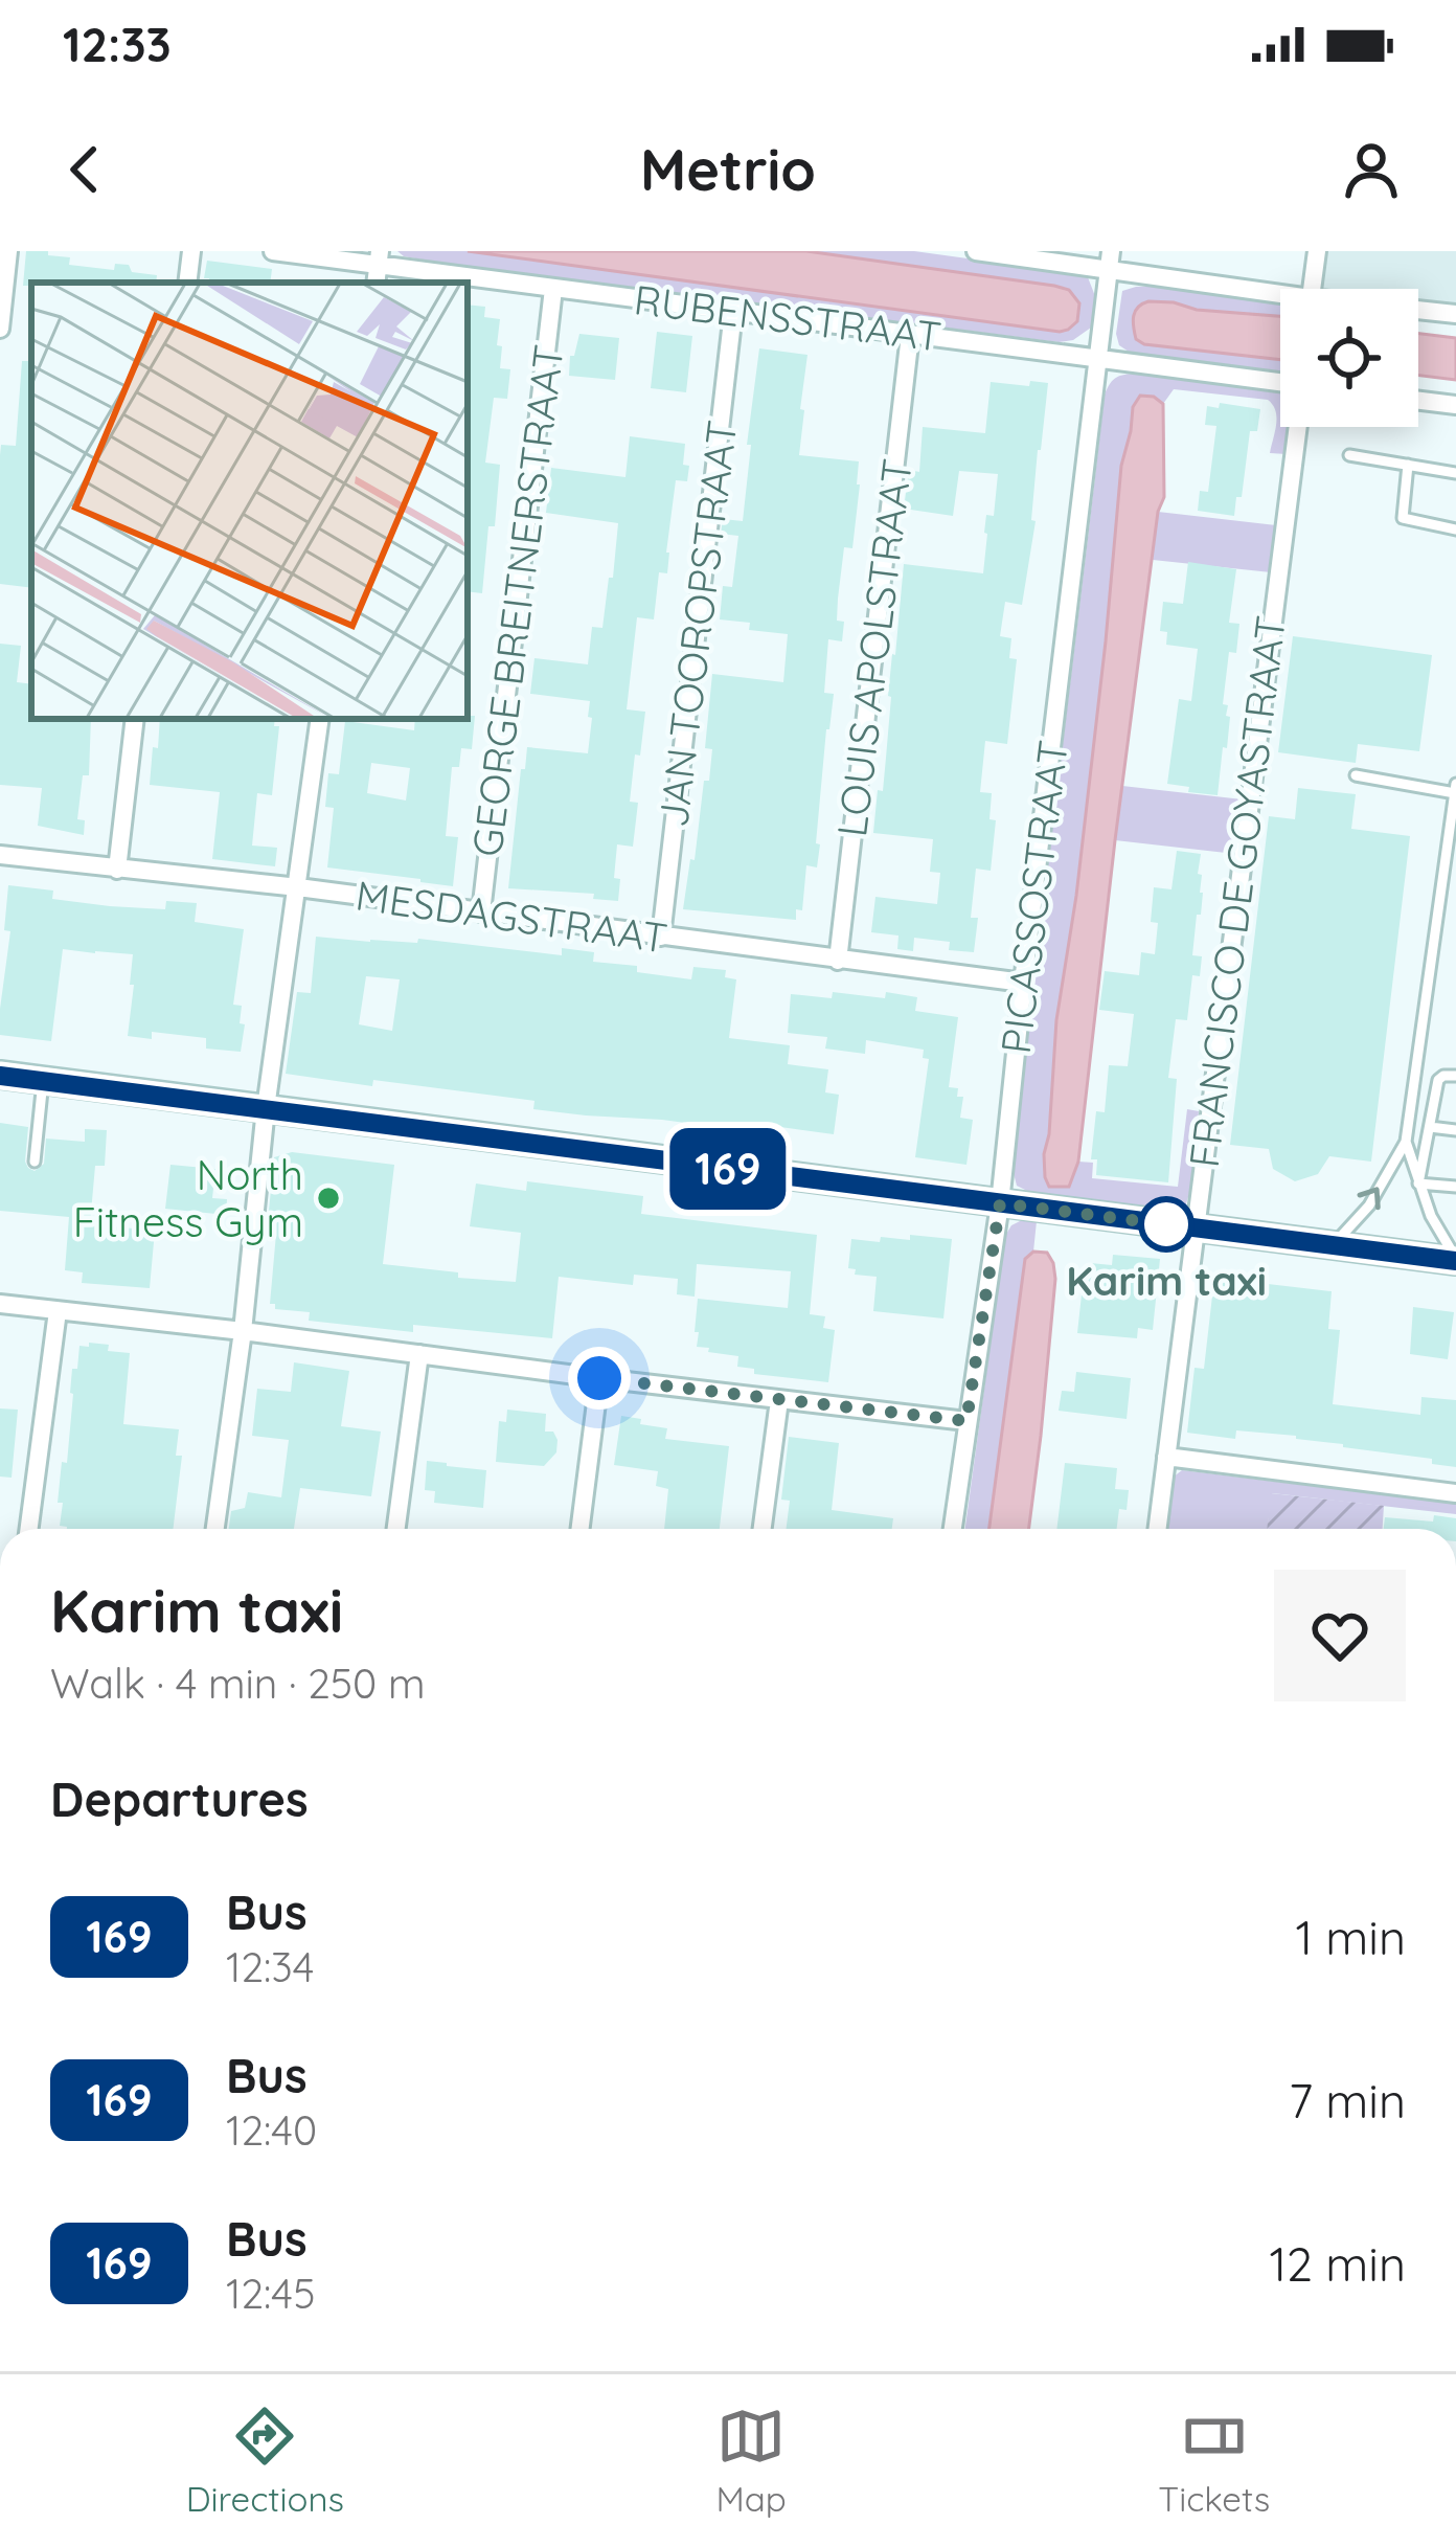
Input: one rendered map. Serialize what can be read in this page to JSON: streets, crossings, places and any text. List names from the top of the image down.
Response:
{
  "streets": {
    "street": [
      "RUBENSSTRAAT",
      "GEORGE BREITNERSTRAAT",
      "JAN TOOROPSTRAAT",
      "LOUIS APOLSTRAAT",
      "FRANCISCO DE GOYASTRAAT",
      "PICASSOSTRAAT",
      "MESDAGSTRAAT"
    ]
  },
  "crossings": [
    ["RUBENSSTRAAT", "GEORGE BREITNERSTRAAT"],
    ["RUBENSSTRAAT", "JAN TOOROPSTRAAT"],
    ["RUBENSSTRAAT", "LOUIS APOLSTRAAT"],
    ["RUBENSSTRAAT", "PICASSOSTRAAT"],
    ["GEORGE BREITNERSTRAAT", "MESDAGSTRAAT"],
    ["JAN TOOROPSTRAAT", "MESDAGSTRAAT"],
    ["LOUIS APOLSTRAAT", "MESDAGSTRAAT"],
    ["PICASSOSTRAAT", "MESDAGSTRAAT"]
  ],
  "places": ["North Fitness Gym", "Karim taxi"],
  "lines": ["bus line 169"],
  "page": {
    "status": "12:33",
    "header": "Metrio",
    "on_map": "169",
    "heading": [
      ["Karim taxi", "Walk · 4 min · 250 m"],
      "Departures"
    ],
    "list": [
      {
        "mark": "169",
        "name": "Bus",
        "note": "12:34",
        "value": "1 min"
      },
      {
        "mark": "169",
        "name": "Bus",
        "note": "12:40",
        "value": "7 min"
      },
      {
        "mark": "169",
        "name": "Bus",
        "note": "12:45",
        "value": "12 min"
      }
    ],
    "tabs": ["Directions", "Map", "Tickets"]
  }
}
